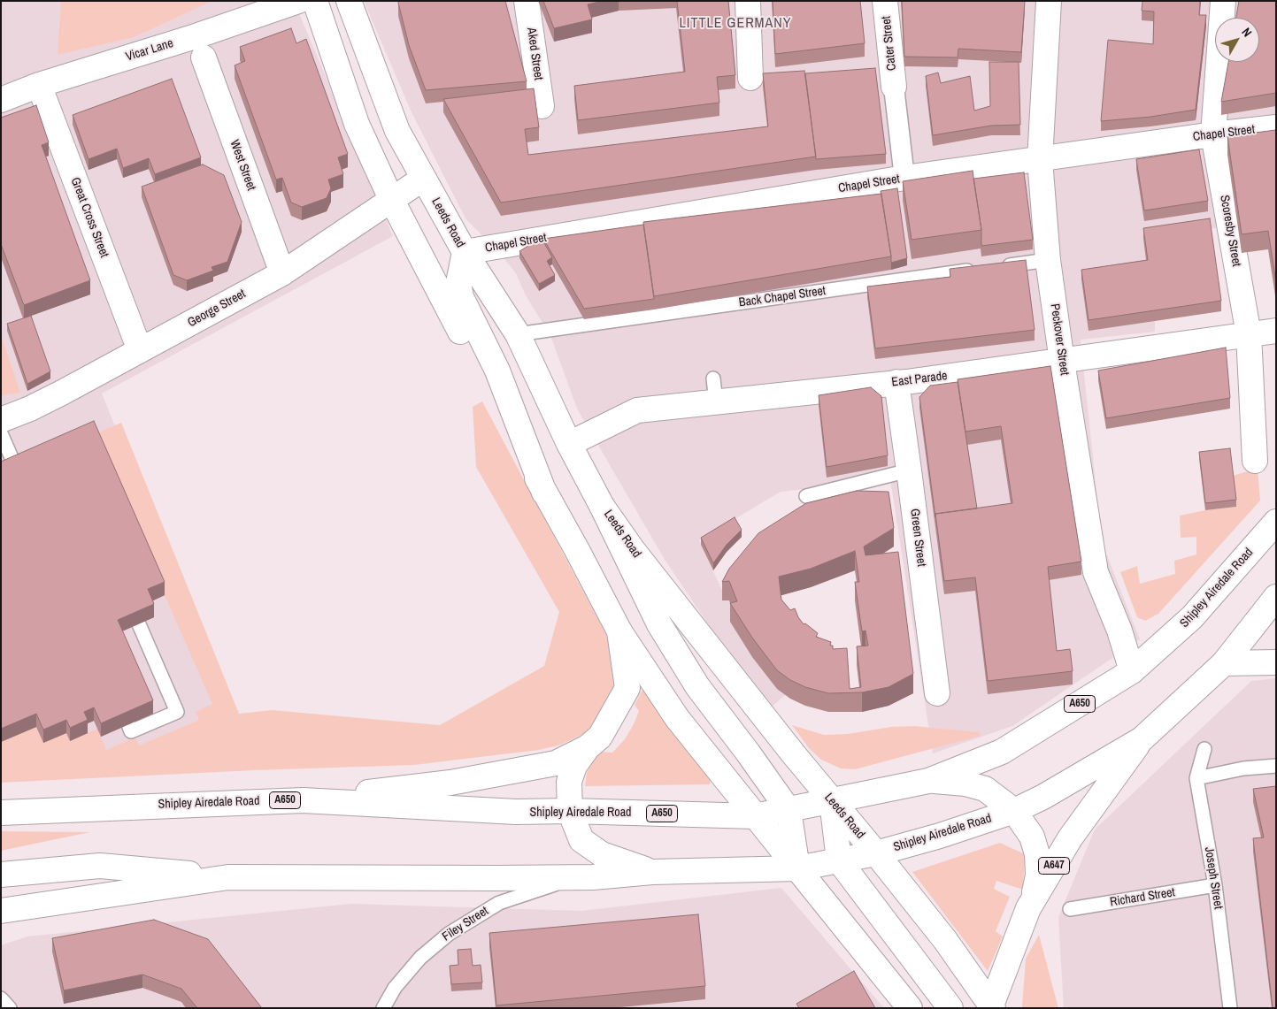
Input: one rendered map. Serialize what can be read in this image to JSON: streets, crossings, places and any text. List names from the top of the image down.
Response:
{
  "streets": {
    "street": [
      "Cater Street",
      "Vicar Lane",
      "Aked Street",
      "Chapel Street",
      "West Street",
      "Great Cross Street",
      "Leeds Road",
      "Scoresby Street",
      "George Street",
      "Peckover Street",
      "East Parade",
      "Green Street",
      "Shipley Airedale Road",
      "A650",
      "A647"
    ],
    "lane": [
      "Back Chapel Street",
      "Joseph Street",
      "Richard Street",
      "Filey Street"
    ]
  },
  "crossings": [
    ["Vicar Lane", "Great Cross Street"],
    ["Chapel Street", "Leeds Road"],
    ["Chapel Street", "Scoresby Street"],
    ["Chapel Street", "Peckover Street"],
    ["West Street", "George Street"],
    ["Great Cross Street", "George Street"],
    ["Leeds Road", "Back Chapel Street"],
    ["Leeds Road", "George Street"],
    ["Leeds Road", "East Parade"],
    ["Leeds Road", "Shipley Airedale Road"],
    ["Leeds Road", "A647"],
    ["Scoresby Street", "East Parade"],
    ["Peckover Street", "East Parade"],
    ["Peckover Street", "Shipley Airedale Road"],
    ["East Parade", "Green Street"],
    ["Shipley Airedale Road", "A647"],
    ["Shipley Airedale Road", "Filey Street"],
    ["Joseph Street", "Richard Street"]
  ],
  "districts": ["LITTLE GERMANY"],
  "north": "top right"
}
